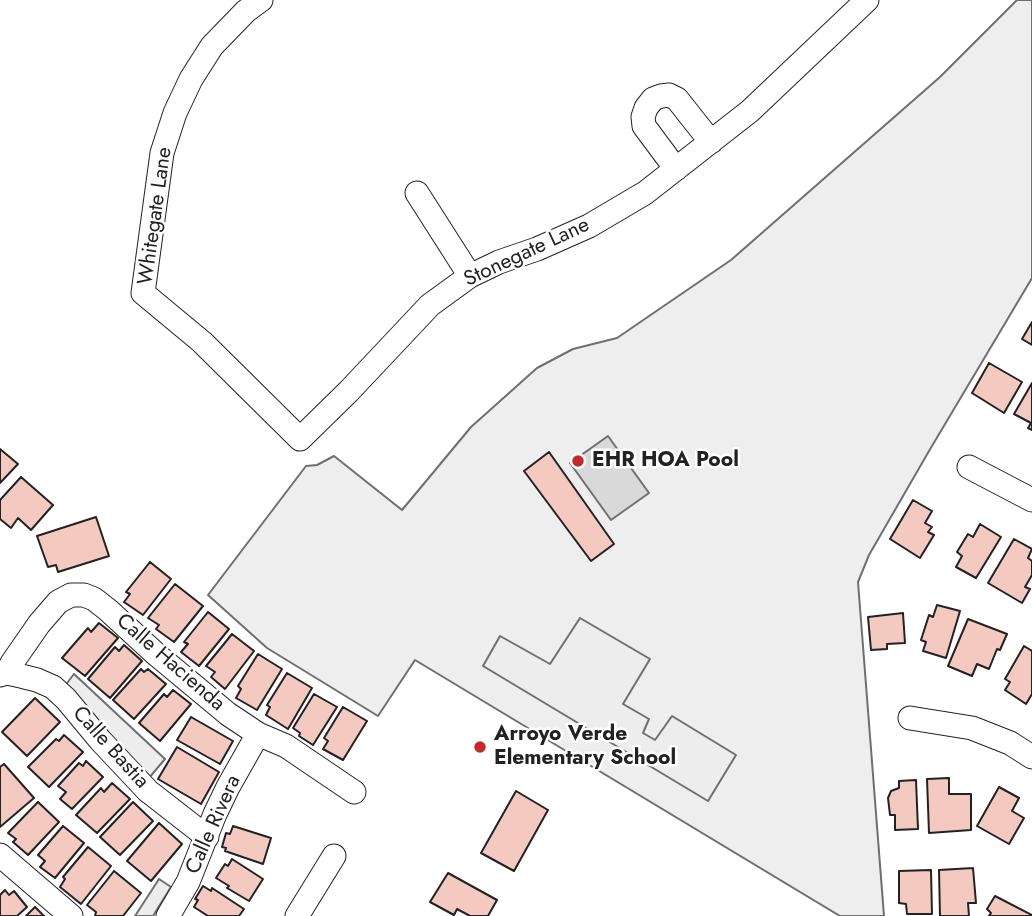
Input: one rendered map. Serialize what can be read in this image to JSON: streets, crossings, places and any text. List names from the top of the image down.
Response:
{
  "streets": {
    "street": [
      "Whitegate Lane",
      "Stonegate Lane",
      "Calle Hacienda",
      "Calle Bastia",
      "Calle Rivera"
    ]
  },
  "crossings": [
    ["Whitegate Lane", "Stonegate Lane"],
    ["Calle Hacienda", "Calle Bastia"],
    ["Calle Hacienda", "Calle Rivera"],
    ["Calle Bastia", "Calle Rivera"]
  ],
  "places": ["EHR HOA Pool", "Arroyo Verde Elementary School"]
}
